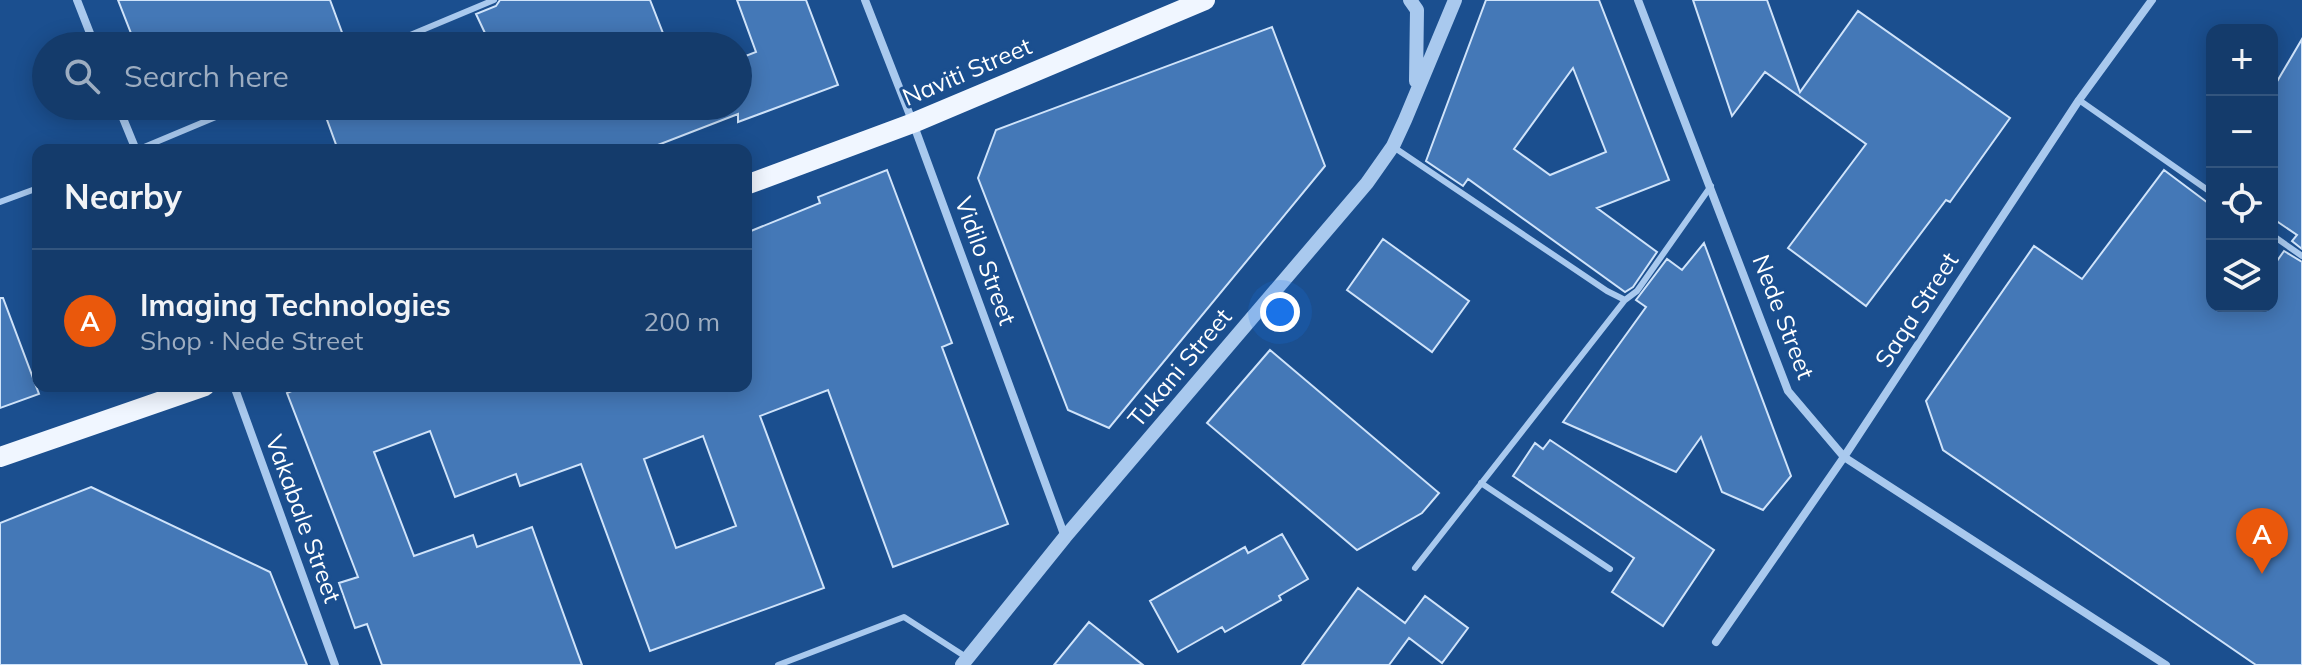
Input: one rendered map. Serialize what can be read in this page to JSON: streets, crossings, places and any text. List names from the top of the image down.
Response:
{
  "streets": {
    "main road": ["Naviti Street"],
    "street": [
      "Vidilo Street",
      "Saqa Street",
      "Nede Street",
      "Tukani Street",
      "Vakabale Street"
    ]
  },
  "crossings": [
    ["Naviti Street", "Vidilo Street"],
    ["Vidilo Street", "Tukani Street"],
    ["Saqa Street", "Nede Street"]
  ],
  "page": {
    "map_buttons": ["+", "−"],
    "search": "Search here",
    "heading": "Nearby",
    "list": [
      {
        "mark": "A",
        "name": "Imaging Technologies",
        "note": "Shop · Nede Street",
        "value": "200 m"
      }
    ],
    "pins": "A"
  }
}
